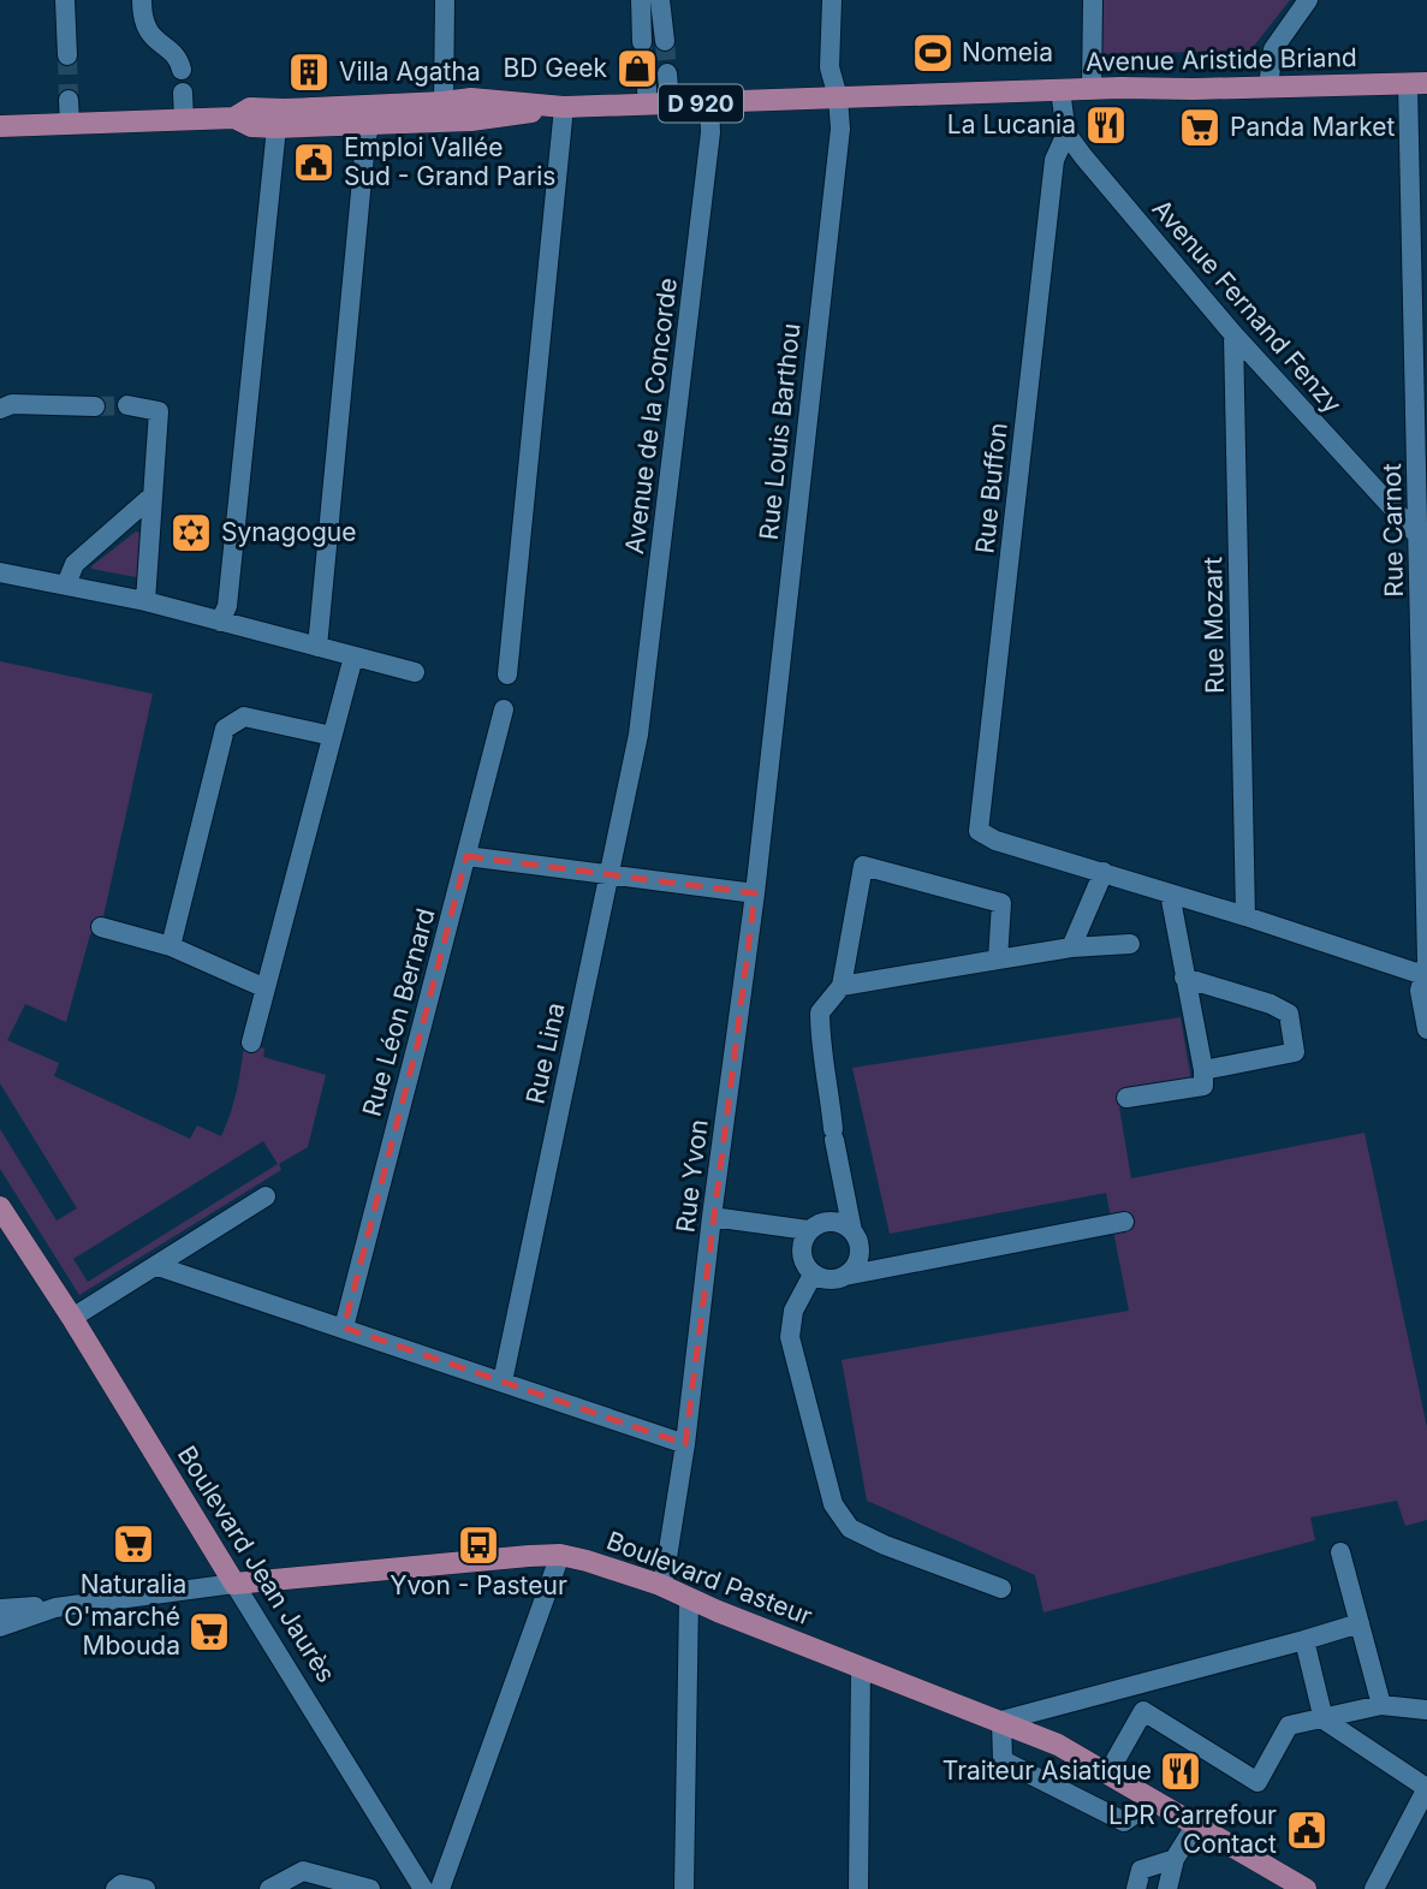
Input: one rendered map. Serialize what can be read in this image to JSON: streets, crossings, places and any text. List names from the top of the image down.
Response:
{
  "streets": {
    "main road": [
      "Avenue Aristide Briand",
      "D 920",
      "Boulevard Jean Jaurès",
      "Boulevard Pasteur"
    ],
    "street": [
      "Avenue Fernand Fenzy",
      "Avenue de la Concorde",
      "Rue Louis Barthou",
      "Rue Buffon",
      "Rue Carnot",
      "Rue Mozart",
      "Rue Léon Bernard",
      "Rue Lina",
      "Rue Yvon"
    ]
  },
  "crossings": [
    ["Avenue Aristide Briand", "Avenue de la Concorde"],
    ["Avenue Aristide Briand", "Rue Louis Barthou"],
    ["Avenue Aristide Briand", "Rue Carnot"],
    ["Avenue Fernand Fenzy", "Rue Buffon"],
    ["Avenue Fernand Fenzy", "Rue Carnot"],
    ["Avenue Fernand Fenzy", "Rue Mozart"],
    ["Avenue de la Concorde", "Rue Lina"],
    ["Rue Louis Barthou", "Rue Yvon"],
    ["Rue Yvon", "Boulevard Pasteur"],
    ["Boulevard Jean Jaurès", "Boulevard Pasteur"]
  ],
  "places": {
    "sports": ["Nomeia"],
    "shop": ["BD Geek"],
    "building": ["Villa Agatha"],
    "restaurant": ["La Lucania", "Traiteur Asiatique"],
    "supermarket": ["Panda Market", "Naturalia", "O'marché Mbouda"],
    "public building": ["Emploi Vallée Sud - Grand Paris", "LPR Carrefour Contact"],
    "synagogue": ["Synagogue"],
    "bus stop": ["Yvon - Pasteur"]
  }
}
